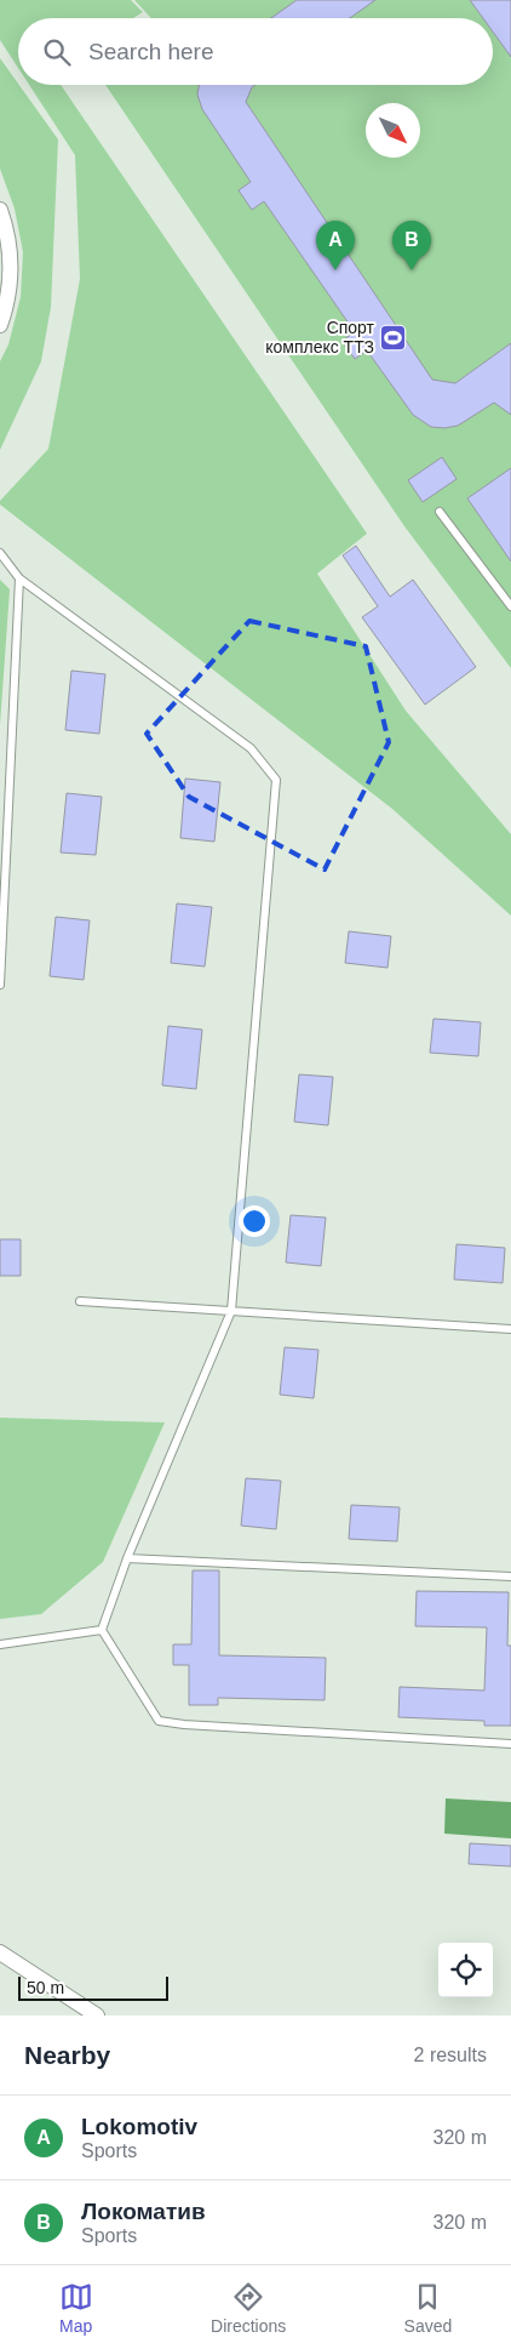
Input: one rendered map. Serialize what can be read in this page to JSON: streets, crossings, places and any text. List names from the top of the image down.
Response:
{
  "places": {
    "sports": ["Спорт комплекс ТТЗ"]
  },
  "scale_bar": "50 m",
  "north": "bottom right",
  "page": {
    "search": "Search here",
    "pins": ["A", "B"],
    "scale": "50 m",
    "heading": ["Nearby", "2 results"],
    "list": [
      {
        "mark": "A",
        "name": "Lokomotiv",
        "note": "Sports",
        "value": "320 m"
      },
      {
        "mark": "B",
        "name": "Локоматив",
        "note": "Sports",
        "value": "320 m"
      }
    ],
    "nav": ["Map", "Directions", "Saved"]
  }
}
